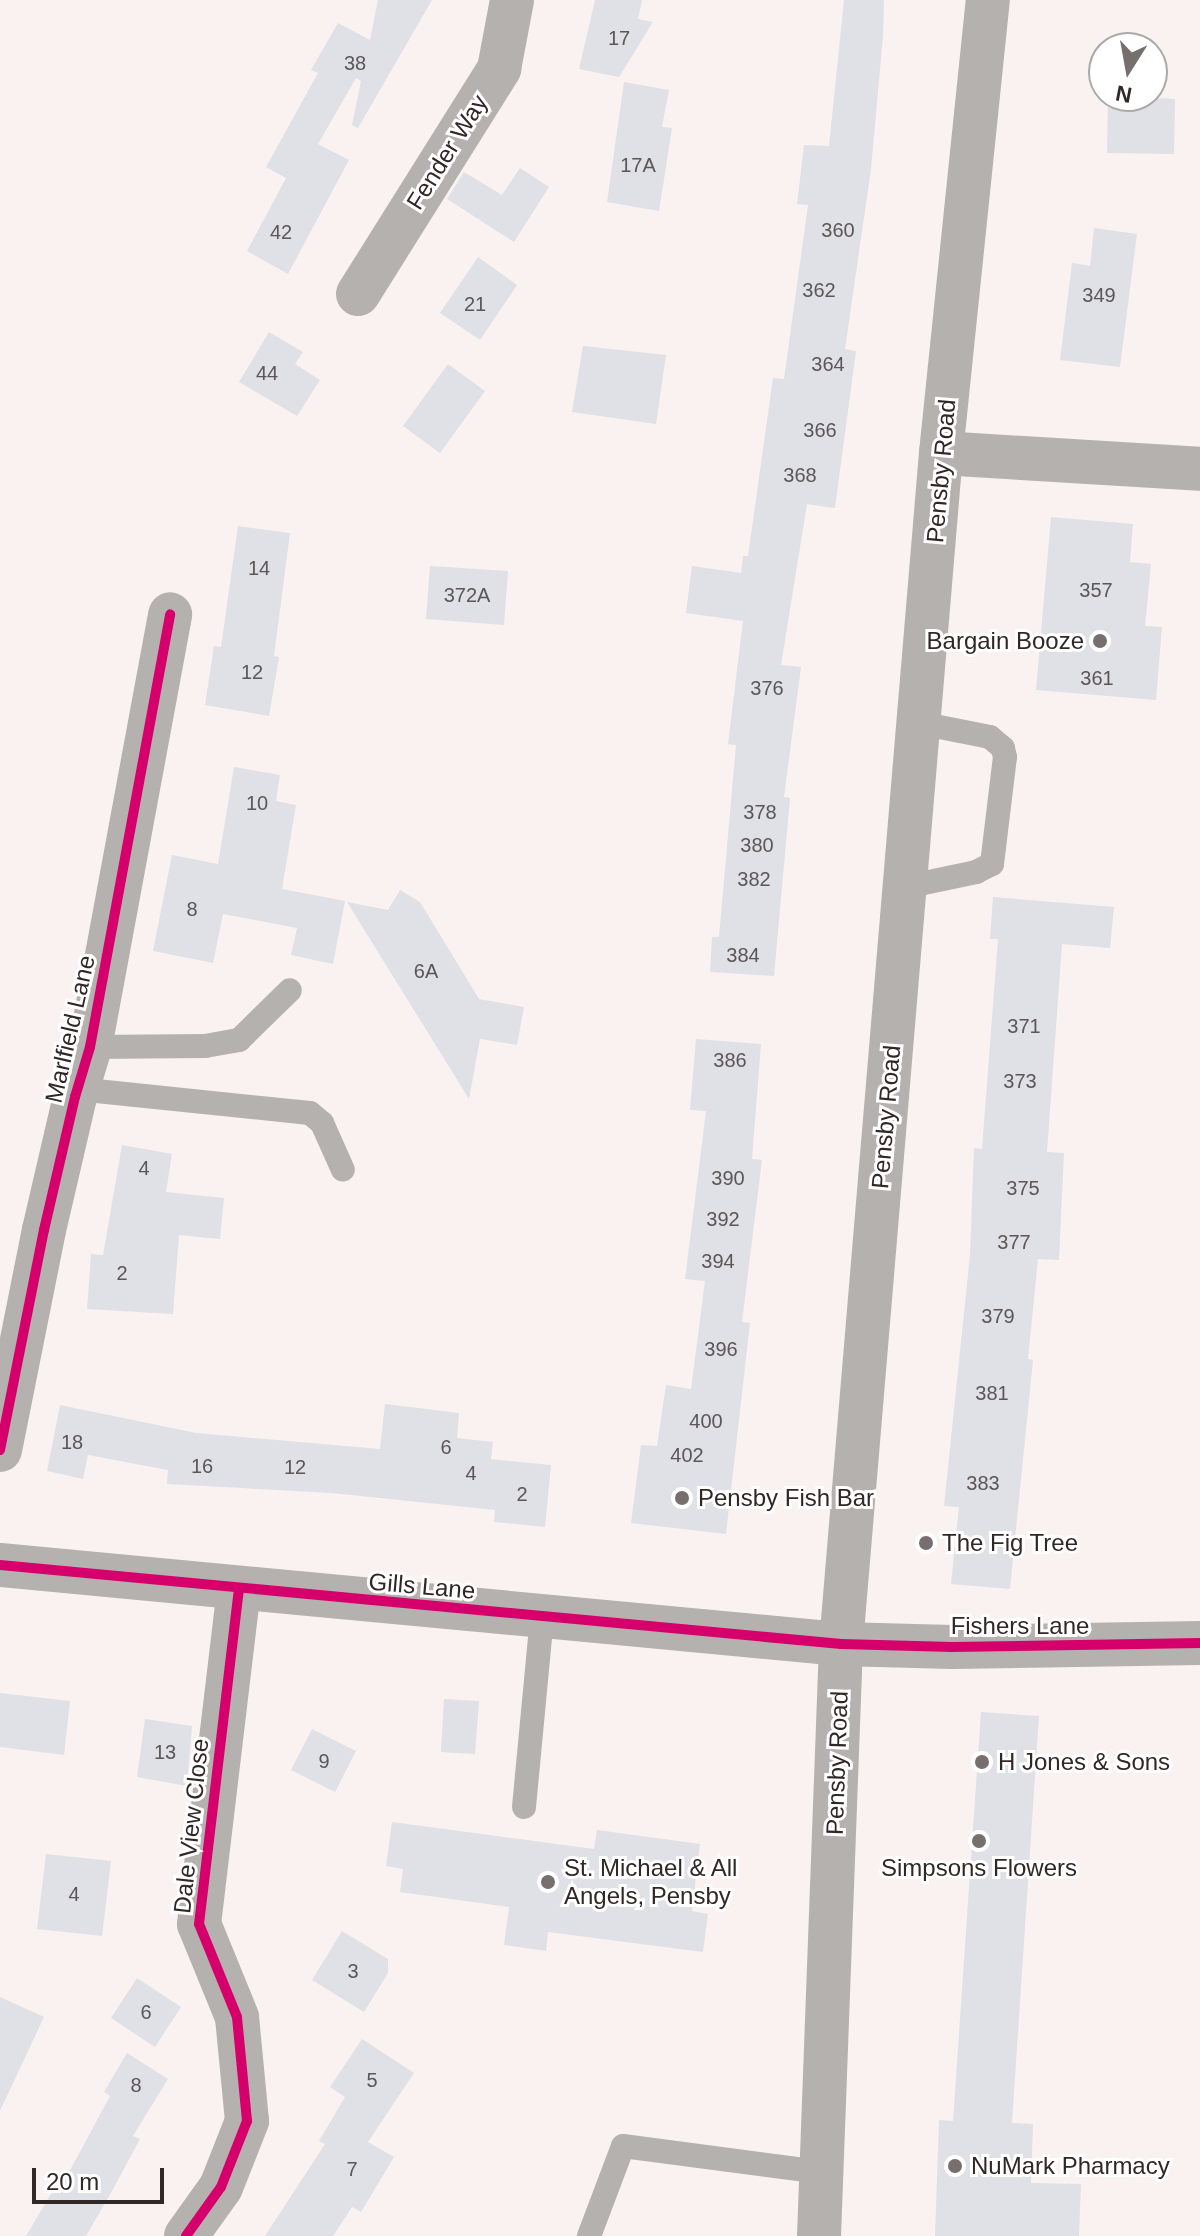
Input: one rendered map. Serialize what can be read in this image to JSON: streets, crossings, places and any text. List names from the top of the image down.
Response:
{
  "streets": {
    "street": [
      "Fender Way",
      "Pensby Road",
      "Marlfield Lane",
      "Gills Lane",
      "Fishers Lane",
      "Dale View Close"
    ]
  },
  "crossings": [
    ["Pensby Road", "Gills Lane"],
    ["Pensby Road", "Fishers Lane"],
    ["Gills Lane", "Fishers Lane"],
    ["Gills Lane", "Dale View Close"]
  ],
  "places": [
    "Bargain Booze",
    "Pensby Fish Bar",
    "The Fig Tree",
    "H Jones & Sons",
    "Simpsons Flowers",
    "St. Michael & All Angels, Pensby",
    "NuMark Pharmacy"
  ],
  "house_numbers": [
    "17",
    "38",
    "17A",
    "360",
    "42",
    "362",
    "349",
    "21",
    "364",
    "44",
    "366",
    "368",
    "14",
    "357",
    "372A",
    "12",
    "361",
    "376",
    "10",
    "378",
    "380",
    "382",
    "8",
    "384",
    "6A",
    "371",
    "386",
    "373",
    "4",
    "390",
    "375",
    "392",
    "377",
    "394",
    "2",
    "379",
    "396",
    "381",
    "400",
    "18",
    "6",
    "402",
    "16",
    "12",
    "4",
    "383",
    "2",
    "13",
    "9",
    "4",
    "3",
    "6",
    "5",
    "8",
    "7"
  ],
  "scale_bar": "20 m",
  "north": "bottom"
}
